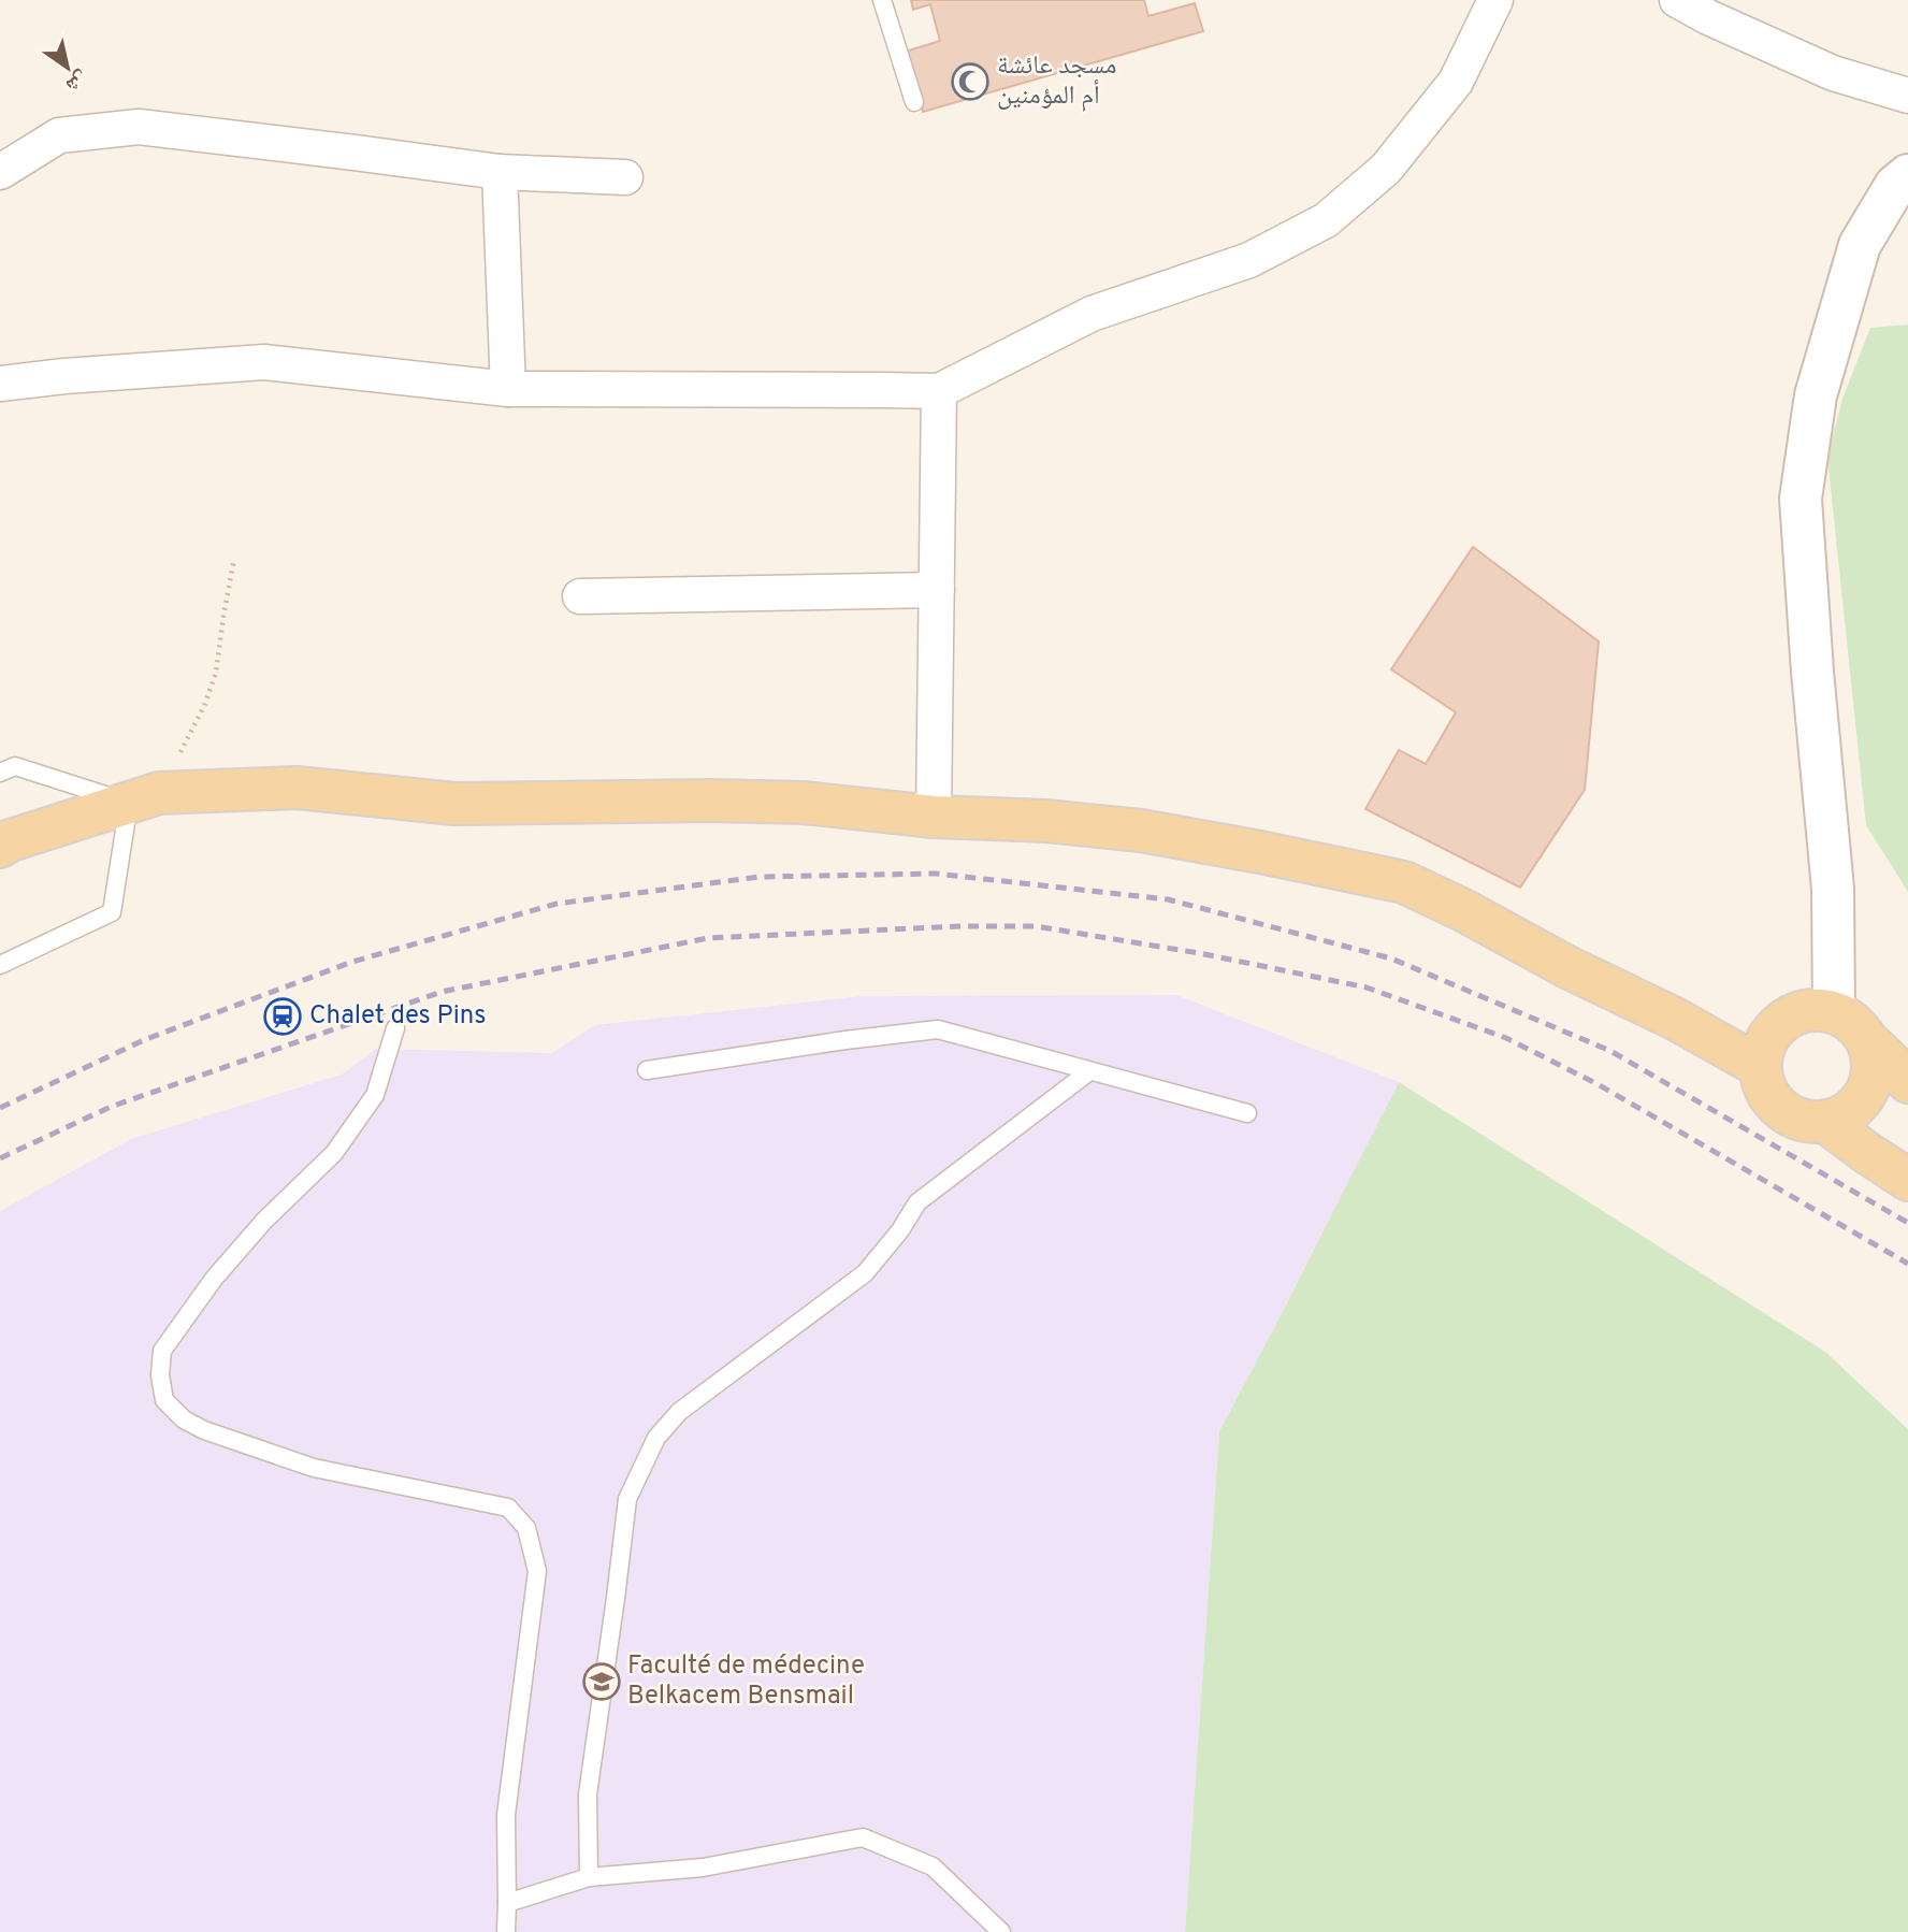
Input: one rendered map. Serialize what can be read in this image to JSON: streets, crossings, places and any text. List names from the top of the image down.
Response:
{
  "places": {
    "mosque": ["مسجد عائشة أم المؤمنين"],
    "station": ["Chalet des Pins"],
    "school or university": ["Faculté de médecine Belkacem Bensmail"]
  },
  "north": "bottom right"
}
